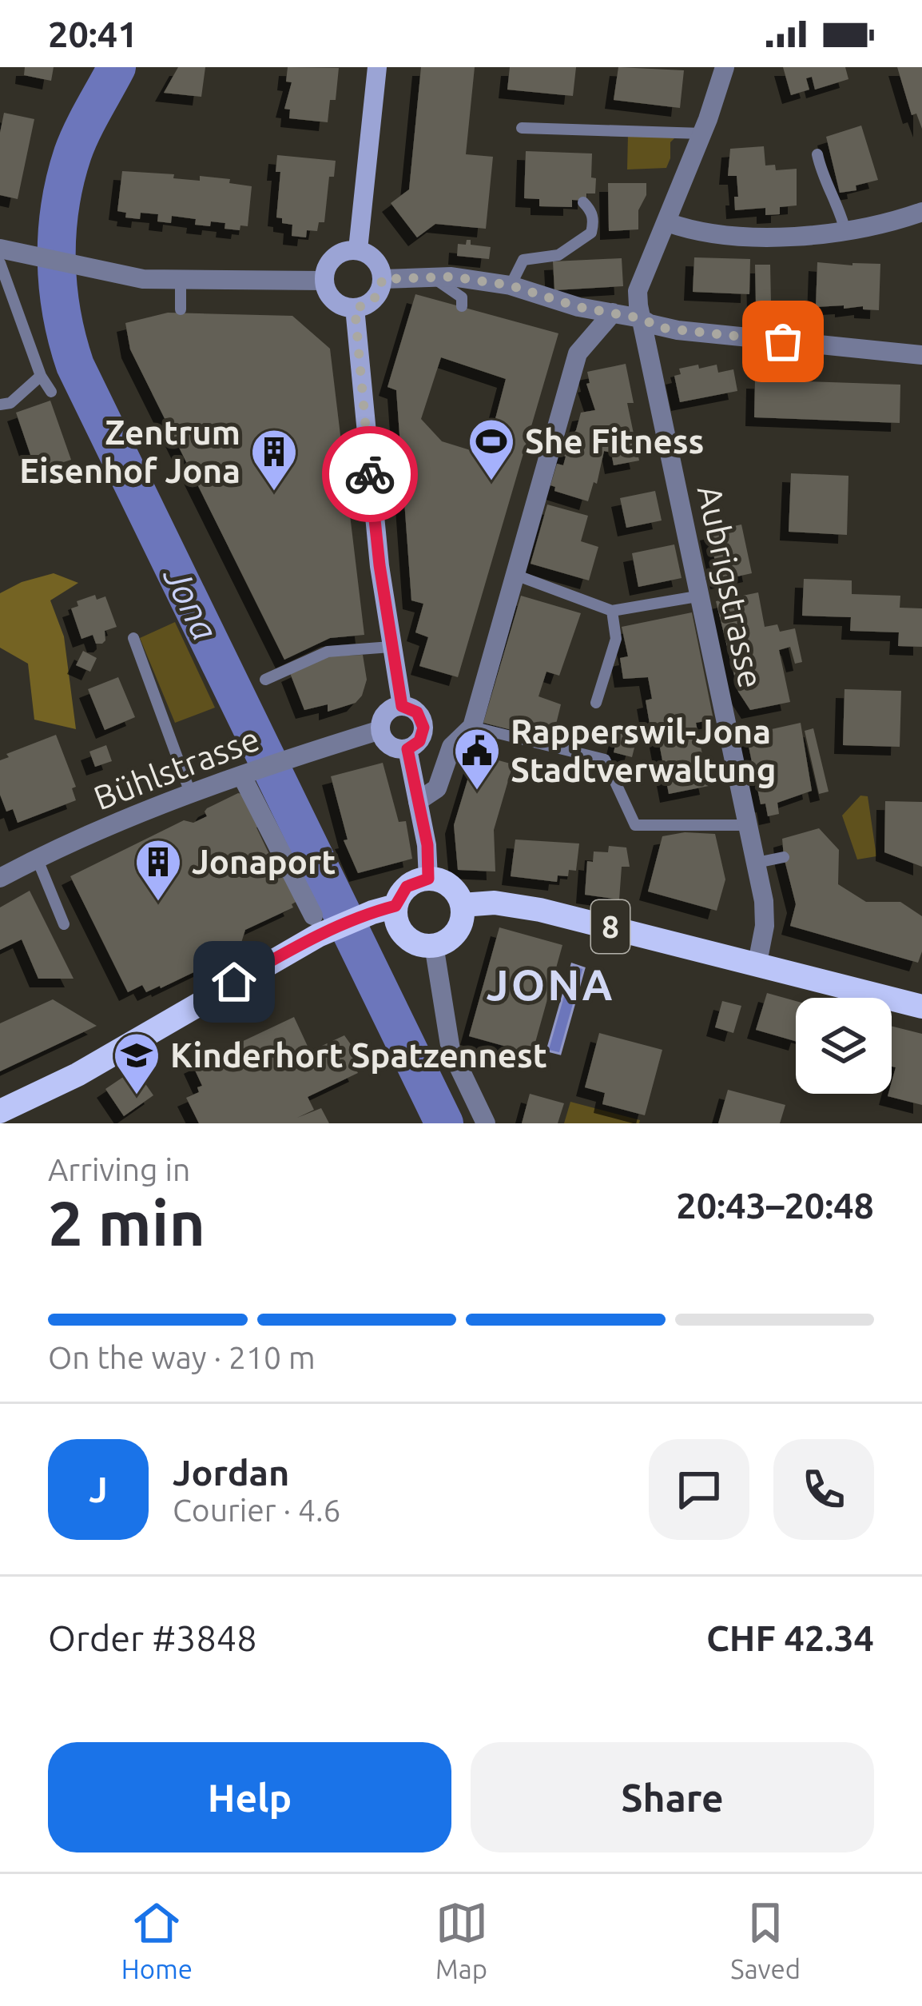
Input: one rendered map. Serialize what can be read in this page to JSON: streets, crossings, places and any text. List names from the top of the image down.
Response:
{
  "streets": {
    "main road": ["8"],
    "street": ["Aubrigstrasse", "Bühlstrasse"]
  },
  "crossings": [
    ["Aubrigstrasse", "8"]
  ],
  "districts": ["JONA"],
  "water": ["Jona"],
  "places": {
    "sports": ["She Fitness"],
    "building": ["Zentrum Eisenhof Jona", "Jonaport"],
    "public building": ["Rapperswil-Jona Stadtverwaltung"],
    "school or university": ["Kinderhort Spatzennest"]
  },
  "page": {
    "status": "20:41",
    "heading": ["2 min", "Arriving in", "20:43–20:48"],
    "panel": [
      "Jordan",
      "Courier · 4.6",
      "Order #3848",
      "CHF 42.34"
    ],
    "bar": "On the way · 210 m",
    "round": "J",
    "buttons": ["Help", "Share"],
    "tabs": ["Home", "Map", "Saved"]
  }
}
